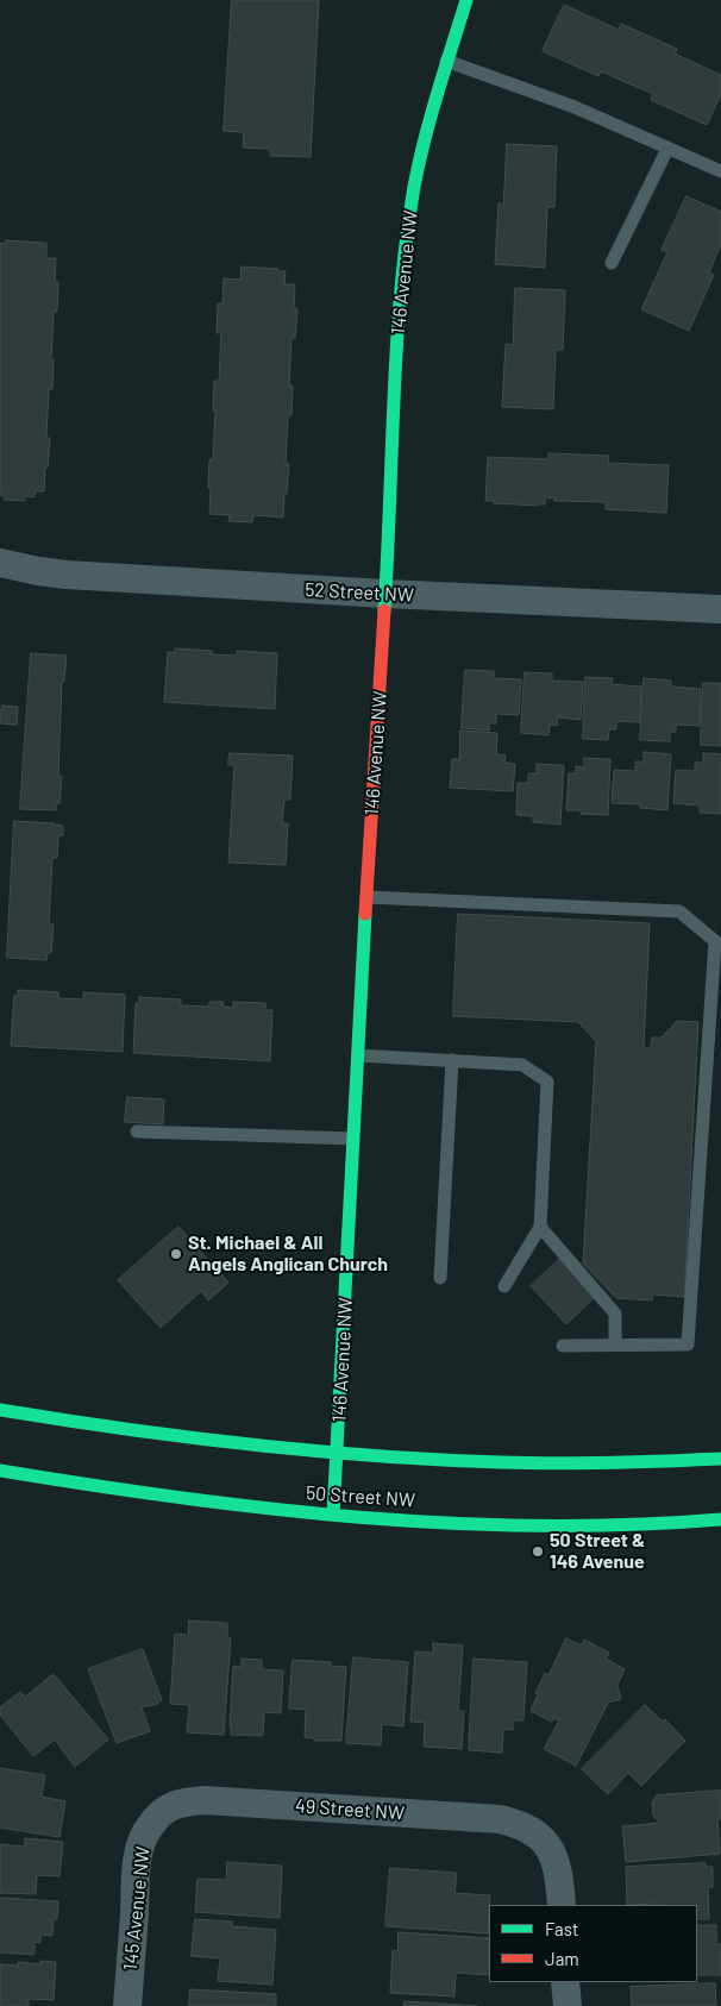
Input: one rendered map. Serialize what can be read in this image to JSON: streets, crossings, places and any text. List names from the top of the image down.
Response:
{
  "streets": {
    "street": [
      "146 Avenue NW",
      "52 Street NW",
      "50 Street NW",
      "49 Street NW",
      "145 Avenue NW"
    ]
  },
  "crossings": [
    ["146 Avenue NW", "52 Street NW"],
    ["146 Avenue NW", "50 Street NW"],
    ["49 Street NW", "145 Avenue NW"]
  ],
  "places": ["St. Michael & All Angels Anglican Church", "50 Street & 146 Avenue"],
  "legend": ["Fast", "Jam"]
}
